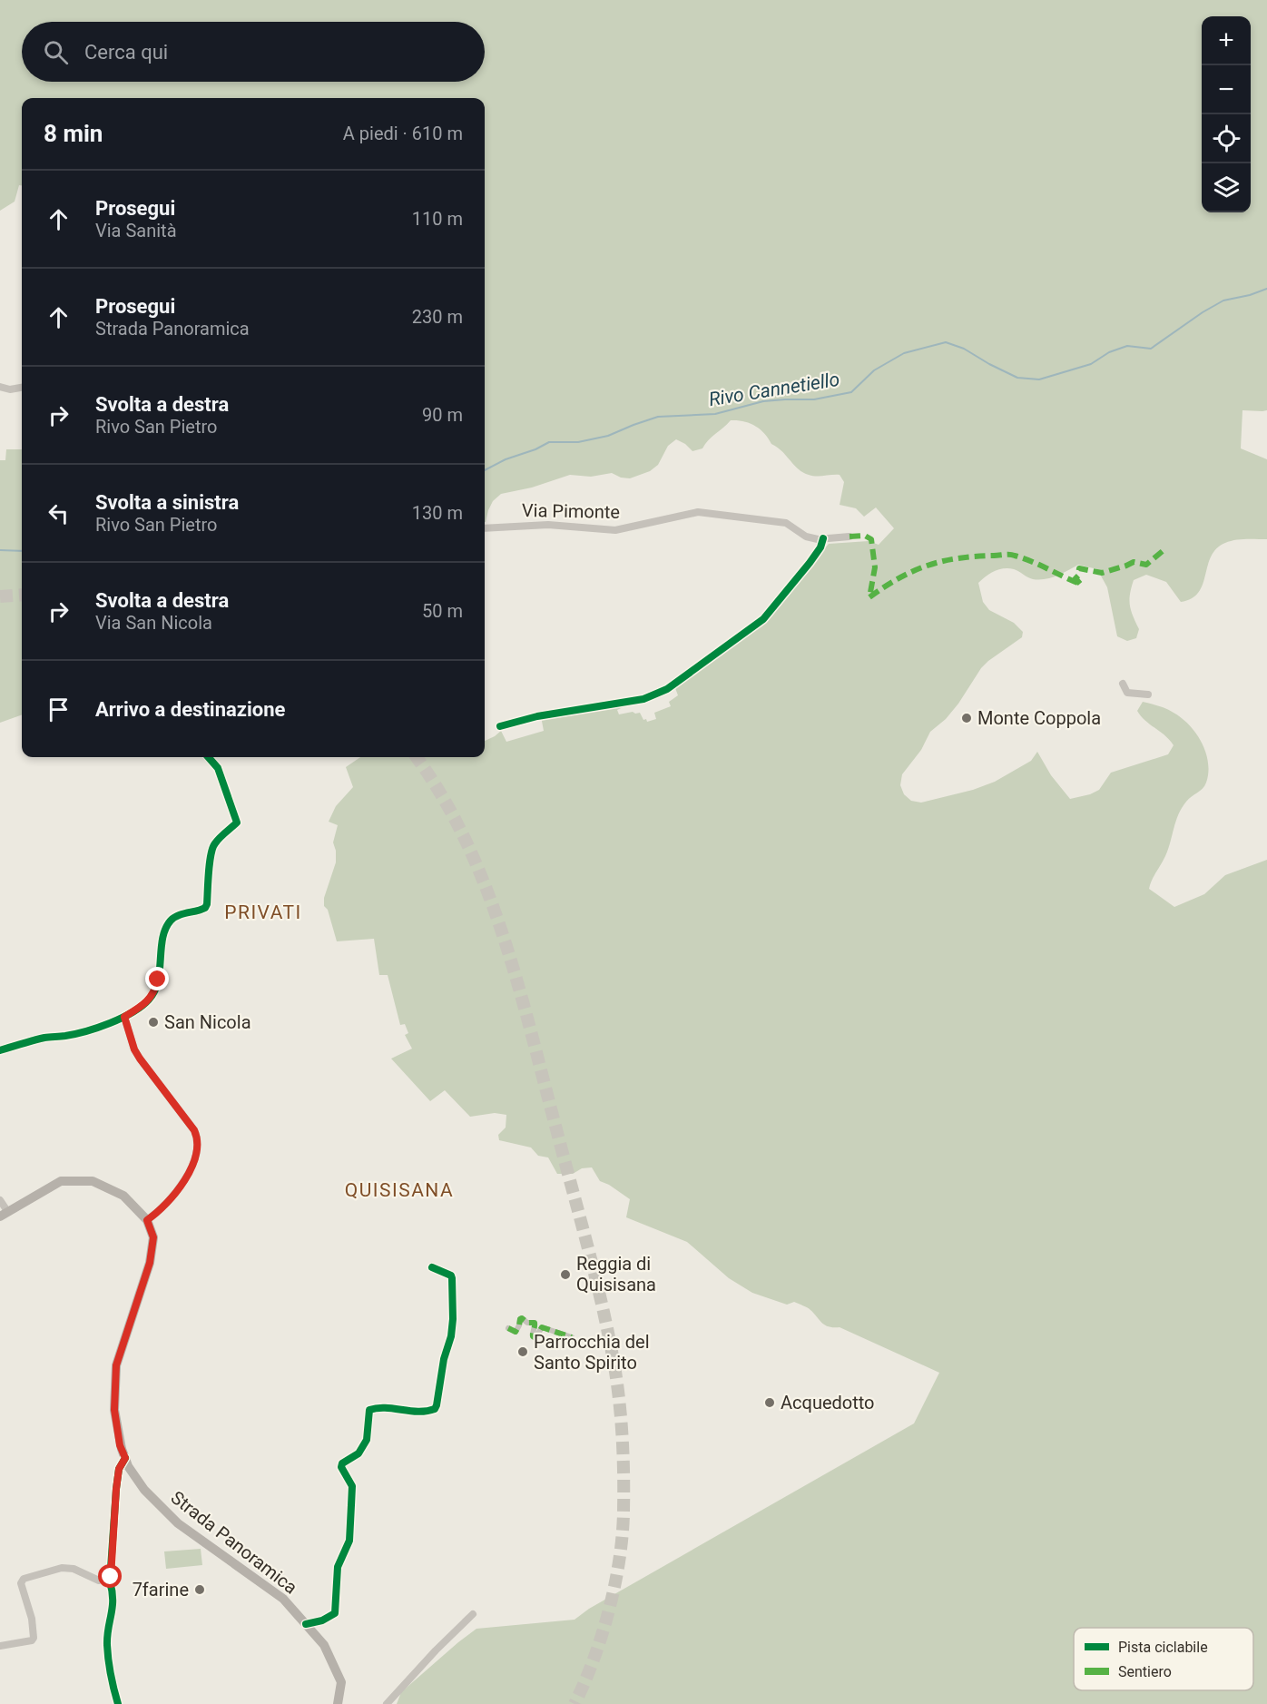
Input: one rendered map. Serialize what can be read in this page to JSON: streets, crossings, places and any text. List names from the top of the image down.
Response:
{
  "streets": {
    "main road": ["Strada Panoramica"],
    "street": ["Via Pimonte"]
  },
  "districts": ["PRIVATI", "QUISISANA"],
  "water": ["Rivo Cannetiello"],
  "places": [
    "Monte Coppola",
    "San Nicola",
    "Reggia di Quisisana",
    "Parrocchia del Santo Spirito",
    "Acquedotto",
    "7farine"
  ],
  "legend": ["Pista ciclabile", "Sentiero"],
  "page": {
    "map_buttons": ["+", "−"],
    "search": "Cerca qui",
    "heading": ["8 min", "A piedi · 610 m"],
    "list": [
      ["Prosegui", "Via Sanità", "110 m"],
      ["Prosegui", "Strada Panoramica", "230 m"],
      ["Svolta a destra", "Rivo San Pietro", "90 m"],
      ["Svolta a sinistra", "Rivo San Pietro", "130 m"],
      ["Svolta a destra", "Via San Nicola", "50 m"],
      "Arrivo a destinazione"
    ]
  }
}
